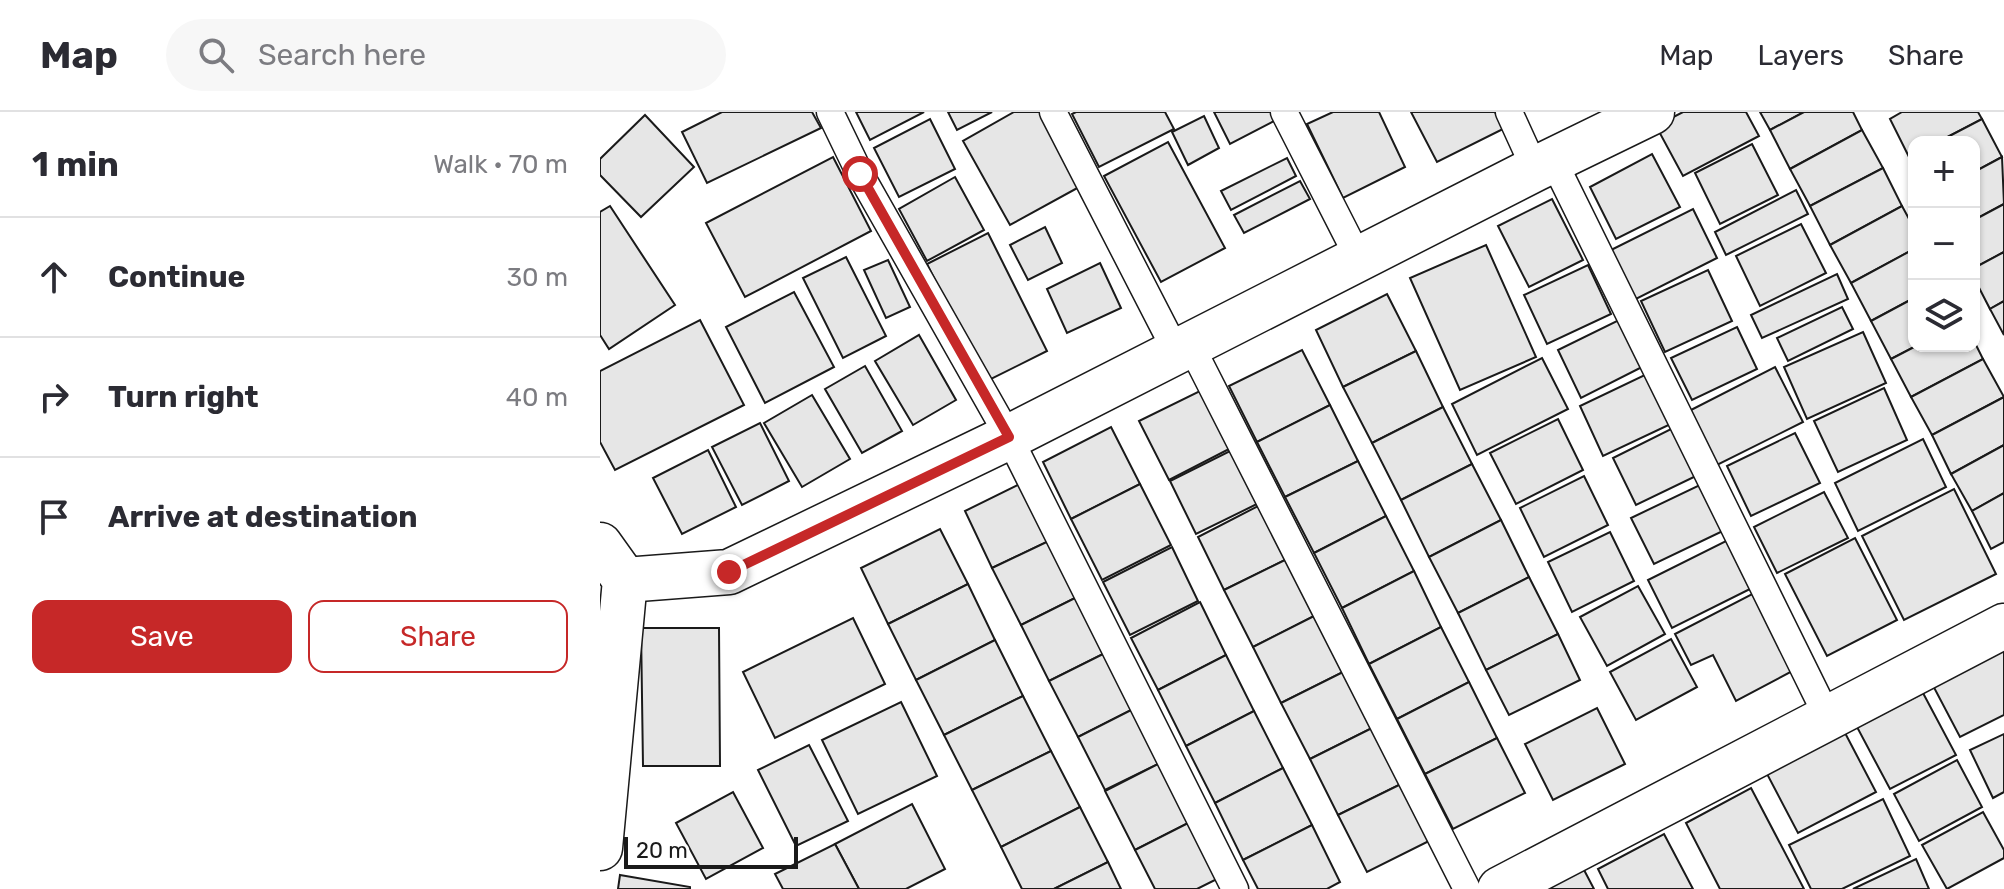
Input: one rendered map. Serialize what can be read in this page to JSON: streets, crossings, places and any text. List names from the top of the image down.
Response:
{
  "scale_bar": "20 m",
  "page": {
    "header": "Map",
    "search": "Search here",
    "nav": ["Map", "Layers", "Share"],
    "heading": ["1 min", "Walk · 70 m"],
    "map_buttons": ["+", "−"],
    "list": [
      ["Continue", "30 m"],
      ["Turn right", "40 m"],
      "Arrive at destination"
    ],
    "buttons": ["Save", "Share"],
    "scale": "20 m"
  }
}
